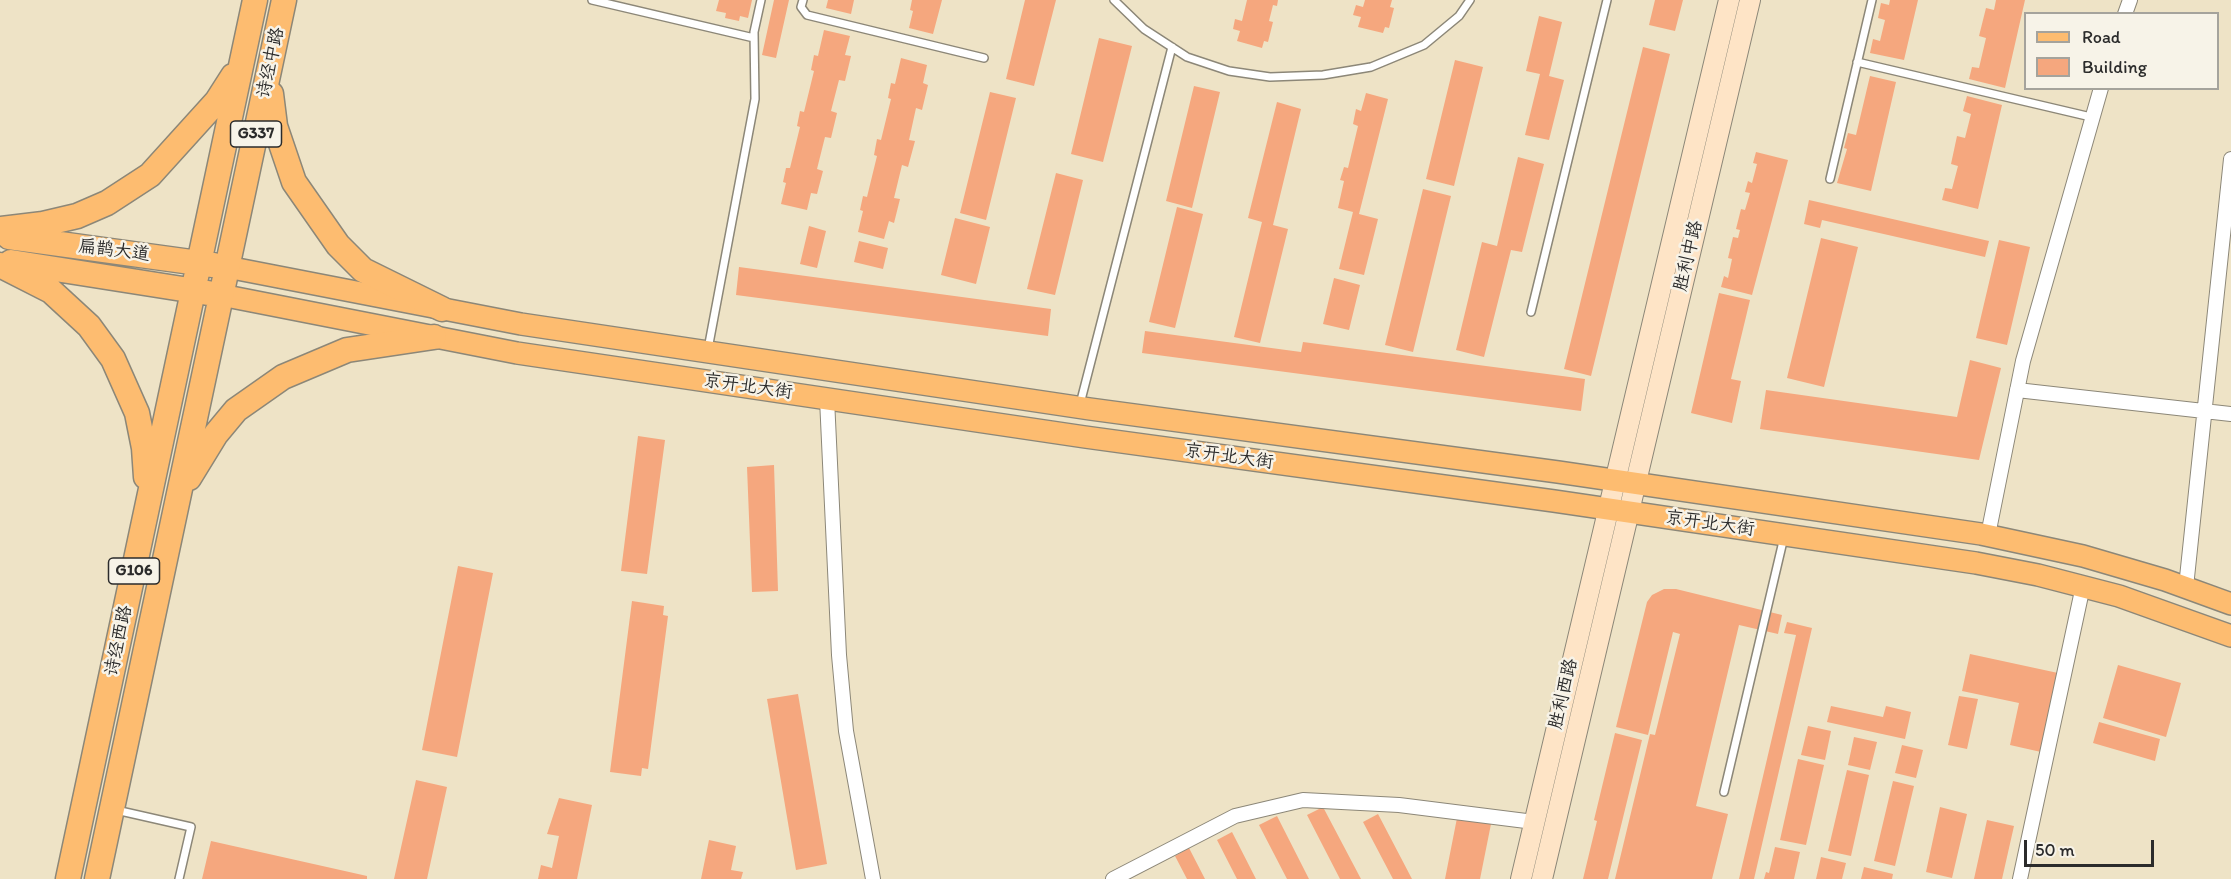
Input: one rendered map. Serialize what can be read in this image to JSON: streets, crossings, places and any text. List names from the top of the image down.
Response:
{
  "streets": {
    "highway": [
      "诗经中路",
      "G337",
      "扁鹊大道",
      "G106",
      "诗经西路"
    ],
    "main road": ["京开北大街"],
    "street": ["胜利中路", "胜利西路"]
  },
  "crossings": [
    ["诗经中路", "扁鹊大道"],
    ["诗经中路", "京开北大街"],
    ["诗经中路", "诗经西路"],
    ["扁鹊大道", "京开北大街"],
    ["扁鹊大道", "诗经西路"],
    ["胜利中路", "京开北大街"],
    ["胜利中路", "胜利西路"],
    ["京开北大街", "诗经西路"],
    ["京开北大街", "胜利西路"]
  ],
  "legend": ["Road", "Building"],
  "scale_bar": "50 m"
}
